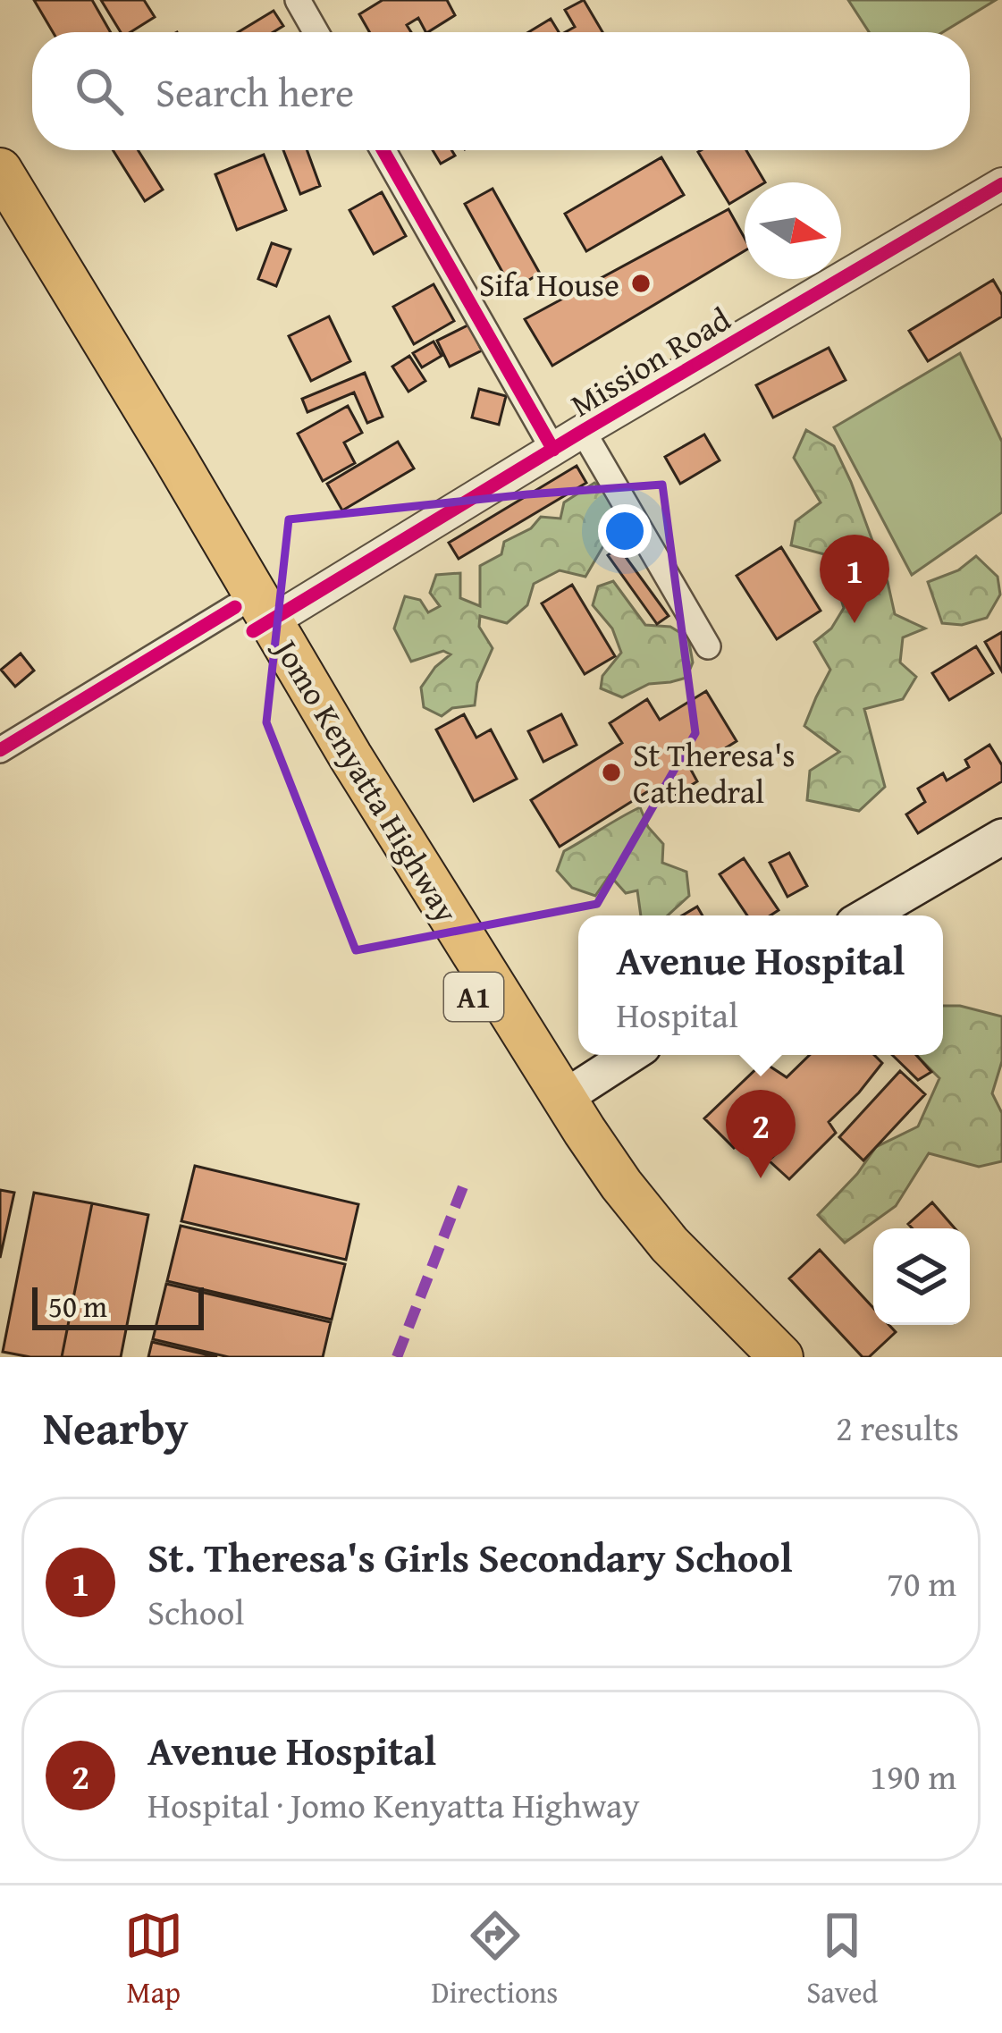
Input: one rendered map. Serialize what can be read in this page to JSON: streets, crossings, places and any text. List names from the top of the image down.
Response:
{
  "streets": {
    "highway": ["Jomo Kenyatta Highway", "A1"],
    "street": ["Mission Road"]
  },
  "crossings": [
    ["Mission Road", "Jomo Kenyatta Highway"]
  ],
  "places": ["Sifa House", "St Theresa's Cathedral"],
  "scale_bar": "50 m",
  "north": "right",
  "page": {
    "search": "Search here",
    "pins": ["1", "2"],
    "popup": ["Avenue Hospital", "Hospital"],
    "scale": "50 m",
    "heading": ["Nearby", "2 results"],
    "list": [
      {
        "mark": "1",
        "name": "St. Theresa's Girls Secondary School",
        "note": "School",
        "value": "70 m"
      },
      {
        "mark": "2",
        "name": "Avenue Hospital",
        "note": "Hospital · Jomo Kenyatta Highway",
        "value": "190 m"
      }
    ],
    "nav": ["Map", "Directions", "Saved"]
  }
}
